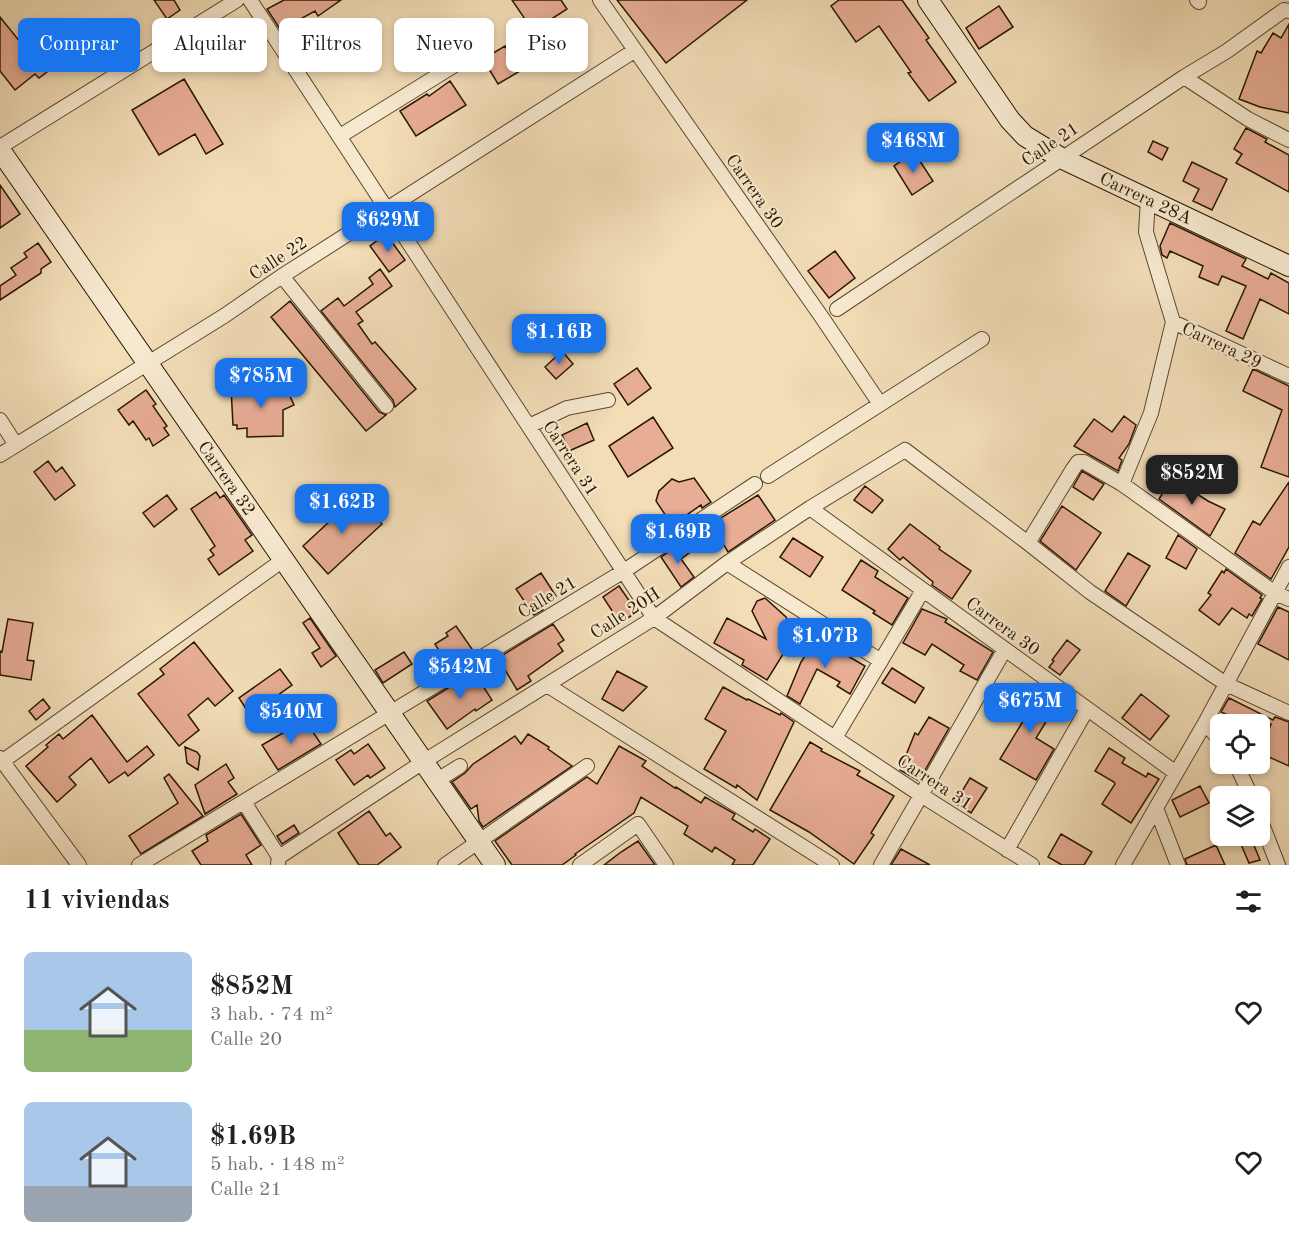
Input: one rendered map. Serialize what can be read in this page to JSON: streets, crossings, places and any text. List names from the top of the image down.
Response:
{
  "streets": {
    "street": [
      "Calle 21",
      "Carrera 30",
      "Carrera 28A",
      "Calle 22",
      "Carrera 29",
      "Carrera 31",
      "Carrera 32",
      "Calle 20H"
    ]
  },
  "crossings": [
    ["Calle 21", "Carrera 28A"],
    ["Calle 21", "Carrera 31"],
    ["Calle 21", "Carrera 32"],
    ["Carrera 30", "Calle 22"],
    ["Carrera 30", "Calle 20H"],
    ["Carrera 28A", "Carrera 29"],
    ["Calle 22", "Carrera 31"],
    ["Calle 22", "Carrera 32"],
    ["Carrera 31", "Calle 20H"],
    ["Carrera 32", "Calle 20H"]
  ],
  "page": {
    "chip": [
      "Comprar",
      "Alquilar",
      "Filtros",
      "Nuevo",
      "Piso"
    ],
    "price": [
      "$468M",
      "$629M",
      "$1.16B",
      "$785M",
      "$852M",
      "$1.62B",
      "$1.69B",
      "$1.07B",
      "$542M",
      "$675M",
      "$540M"
    ],
    "heading": "11 viviendas",
    "list": [
      {
        "name": "$852M",
        "note": "3 hab. · 74 m² · Calle 20"
      },
      {
        "name": "$1.69B",
        "note": "5 hab. · 148 m² · Calle 21"
      }
    ]
  }
}
